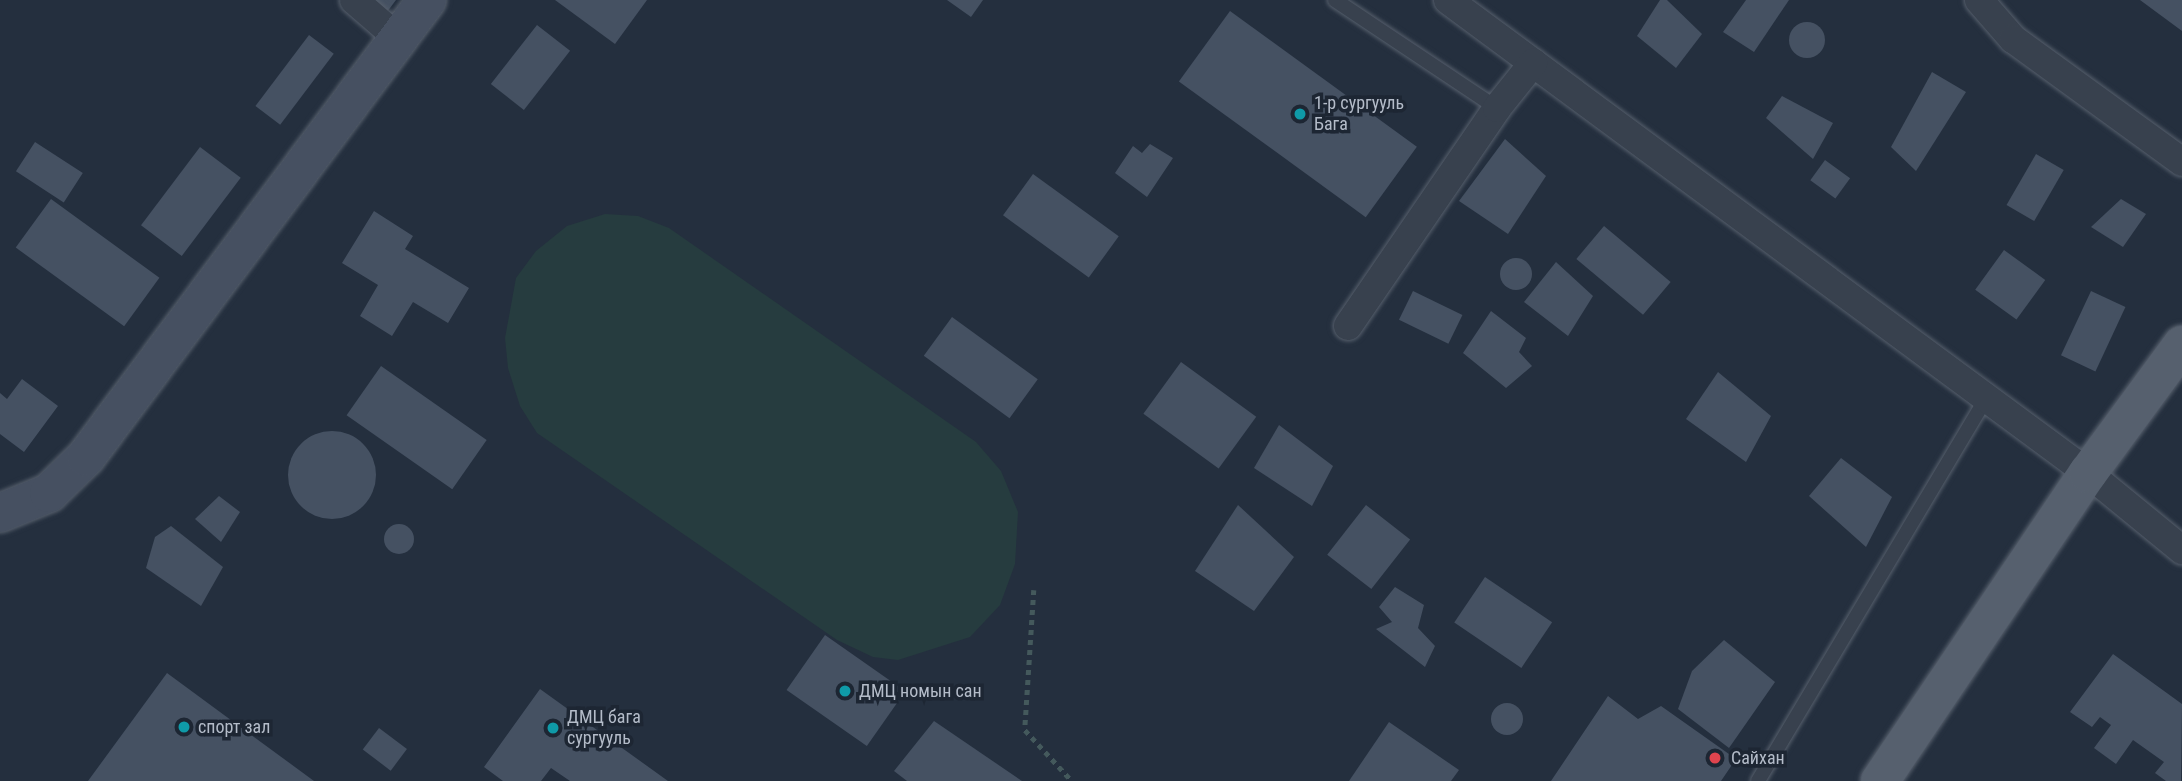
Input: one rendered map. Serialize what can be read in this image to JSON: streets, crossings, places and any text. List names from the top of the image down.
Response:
{
  "places": [
    "1-р сургууль Бага",
    "ДМЦ номын сан",
    "спорт зал",
    "ДМЦ бага сургууль",
    "Сайхан"
  ]
}
